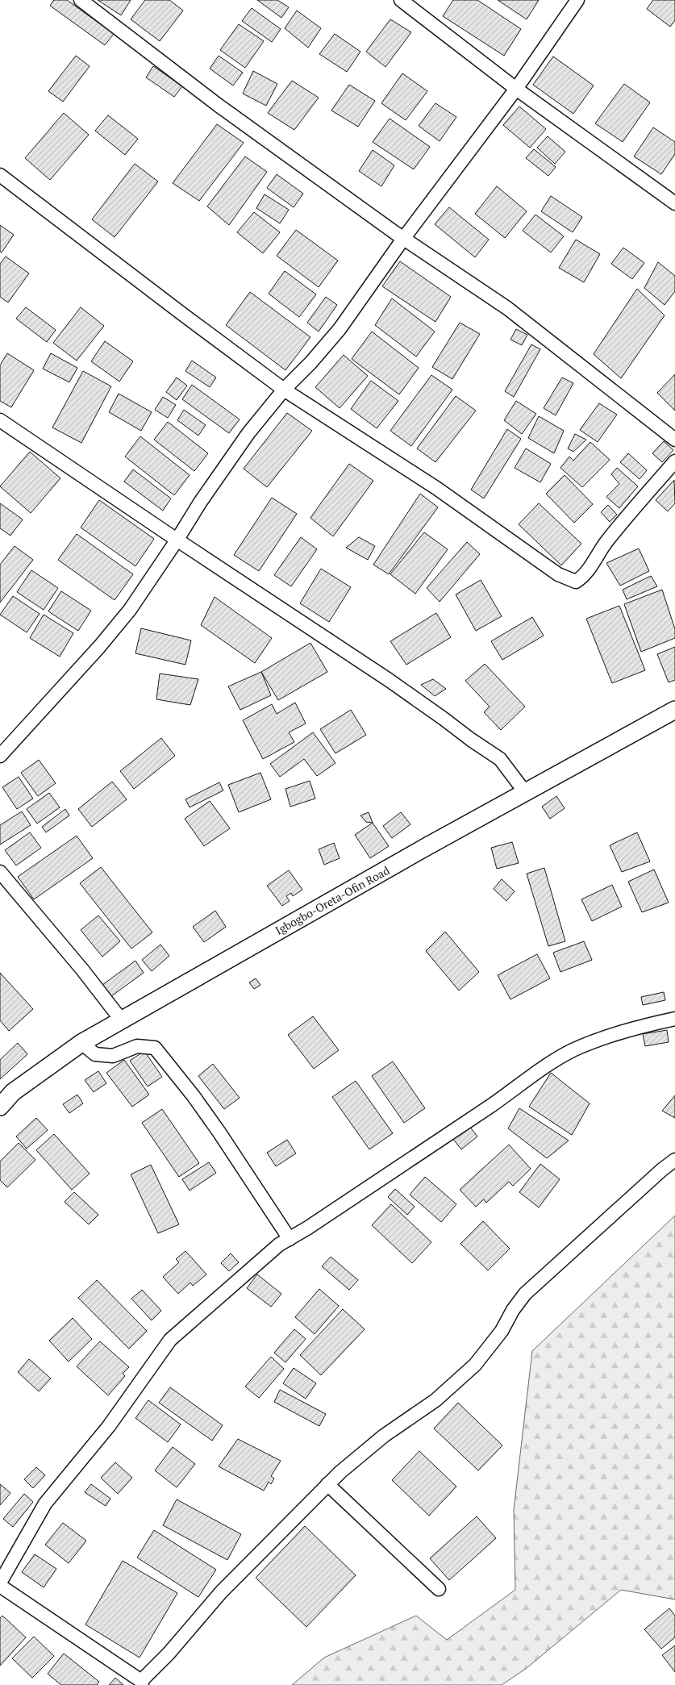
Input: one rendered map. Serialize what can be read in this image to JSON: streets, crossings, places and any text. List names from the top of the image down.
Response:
{
  "streets": {
    "street": ["Igbogbo-Oreta-Ofin Road"]
  }
}
